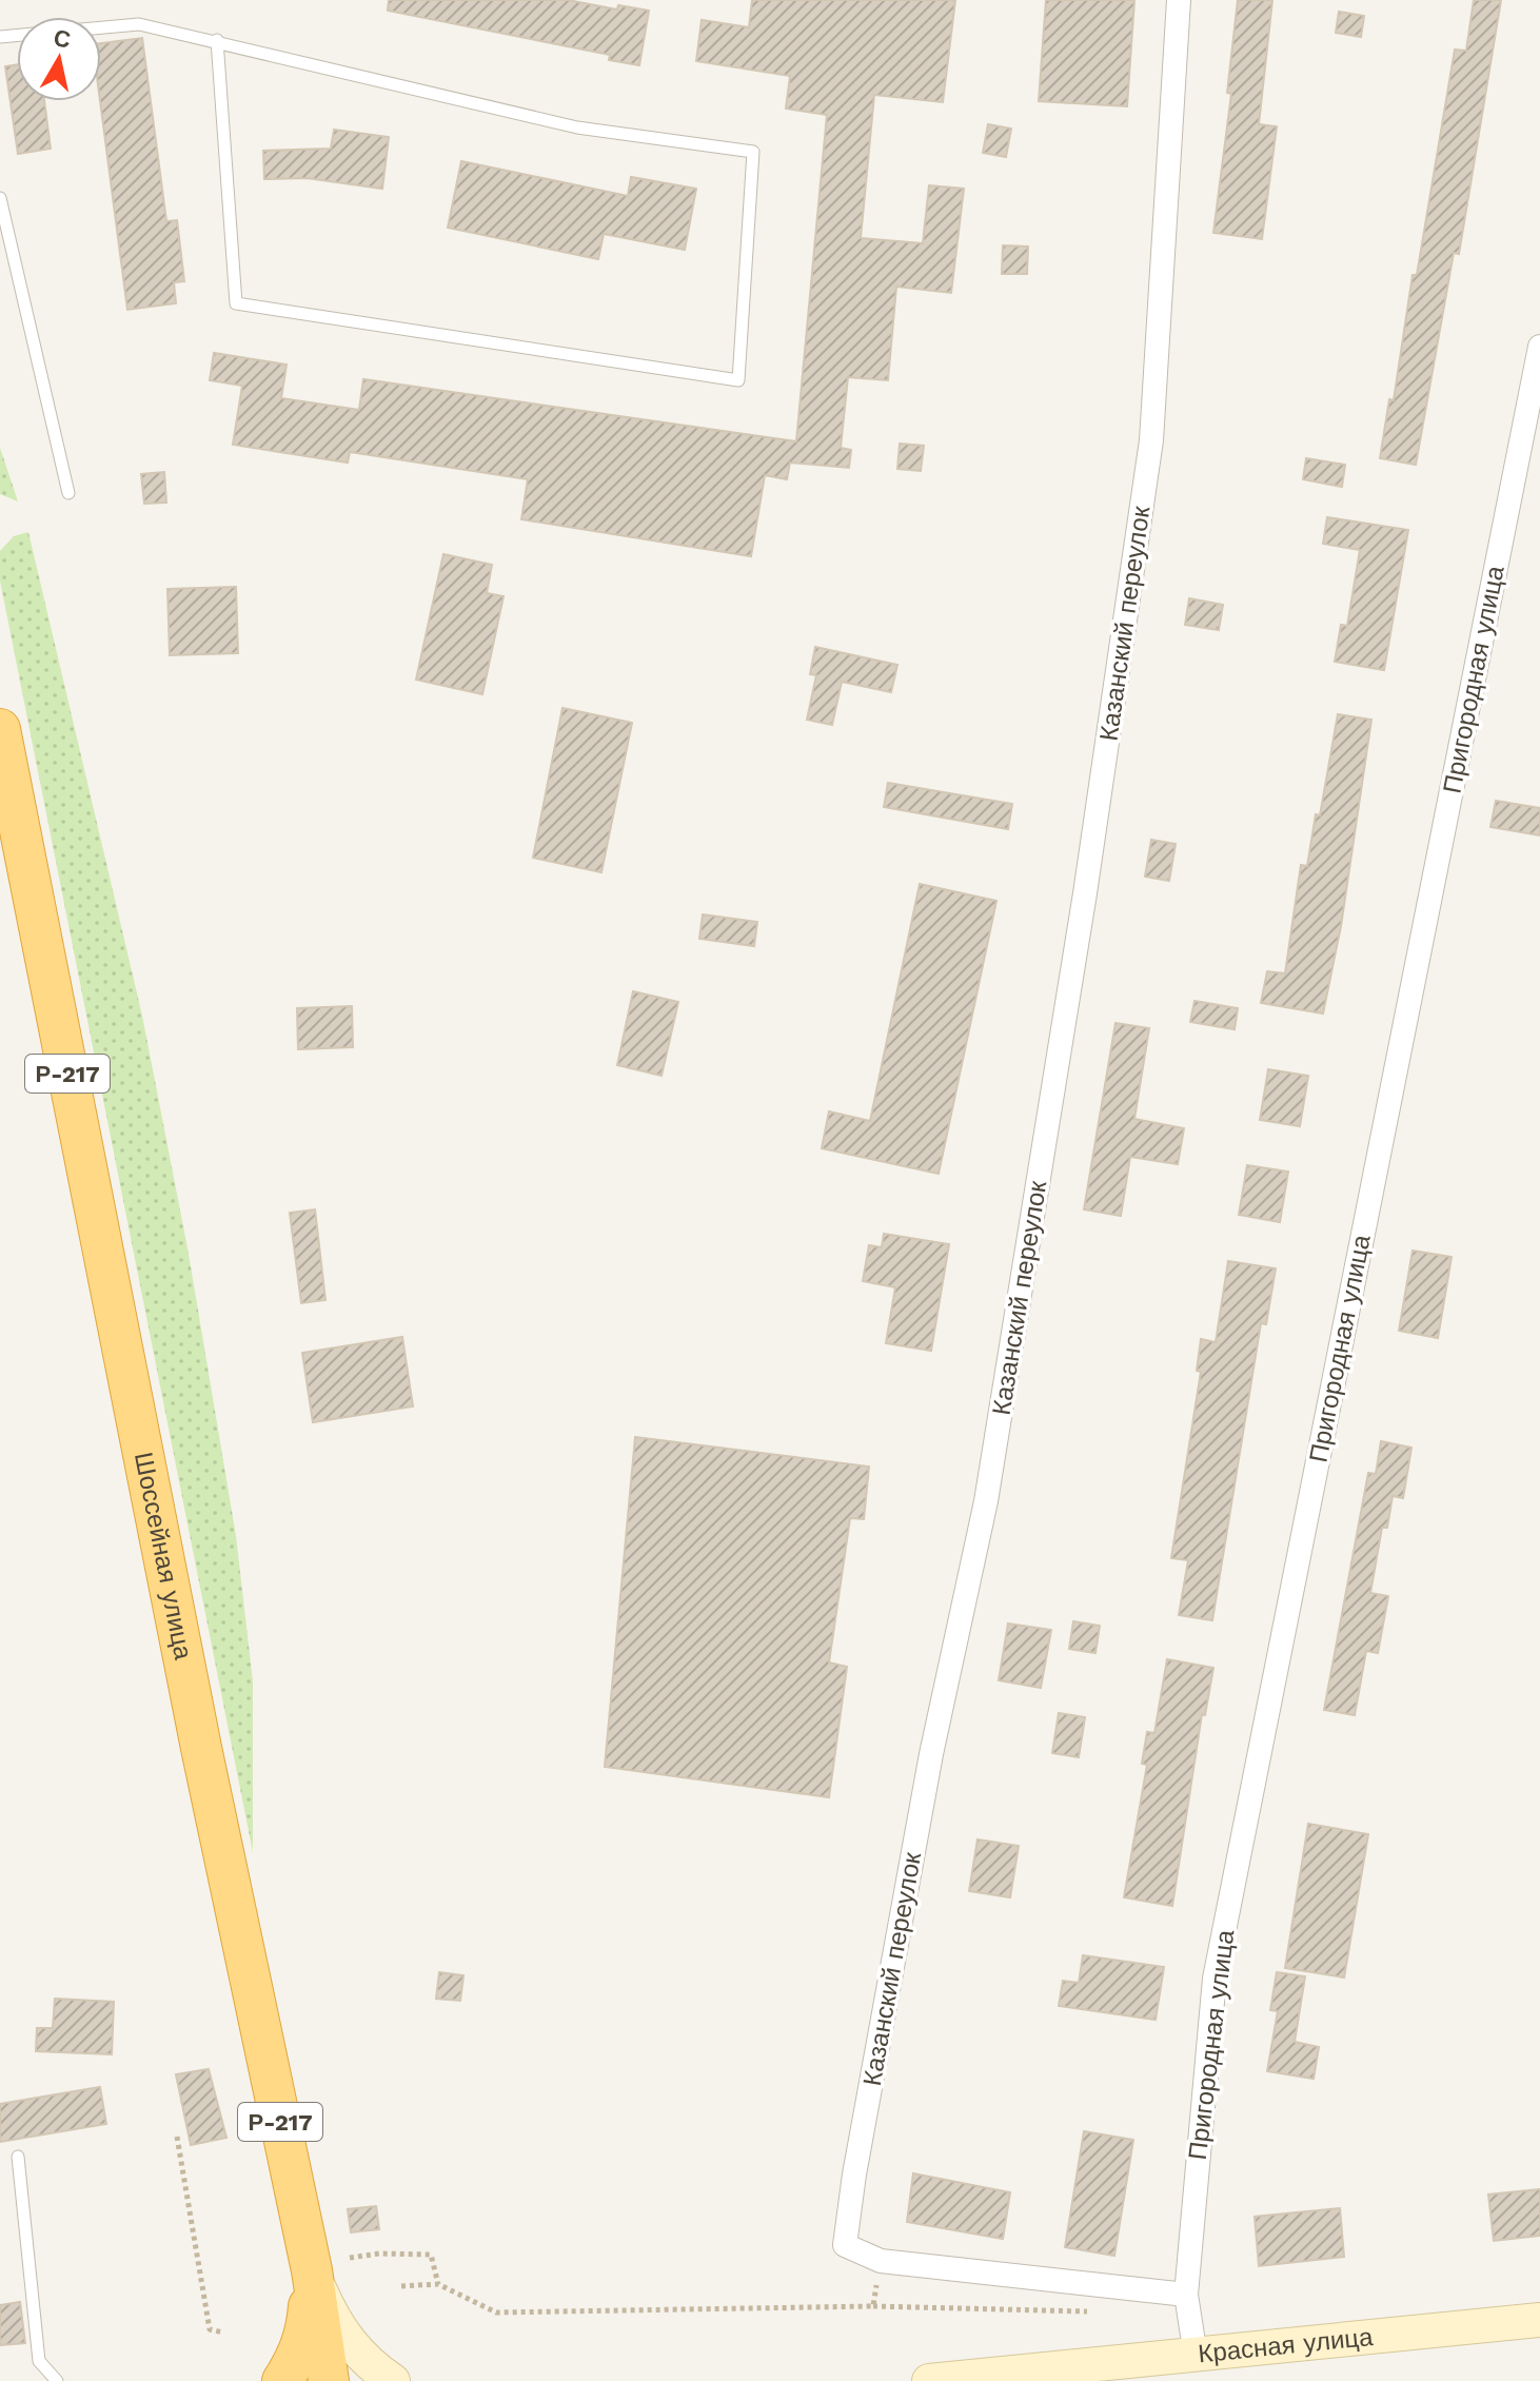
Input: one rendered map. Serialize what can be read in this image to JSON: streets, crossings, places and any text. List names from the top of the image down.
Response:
{
  "streets": {
    "highway": ["Р-217", "Шоссейная улица"],
    "main road": ["Красная улица"],
    "street": ["Казанский переулок", "Пригородная улица"]
  },
  "crossings": [
    ["Казанский переулок", "Пригородная улица"],
    ["Пригородная улица", "Красная улица"]
  ],
  "north": "top"
}
